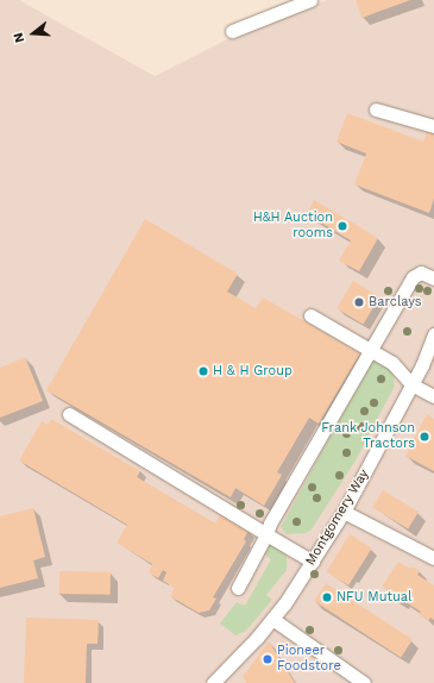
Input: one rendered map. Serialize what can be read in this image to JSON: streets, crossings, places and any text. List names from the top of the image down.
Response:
{
  "streets": {
    "street": ["Montgomery Way"]
  },
  "places": [
    "H&H Auction rooms",
    "Barclays",
    "H & H Group",
    "Frank Johnson Tractors",
    "NFU Mutual",
    "Pioneer Foodstore"
  ],
  "north": "left"
}
